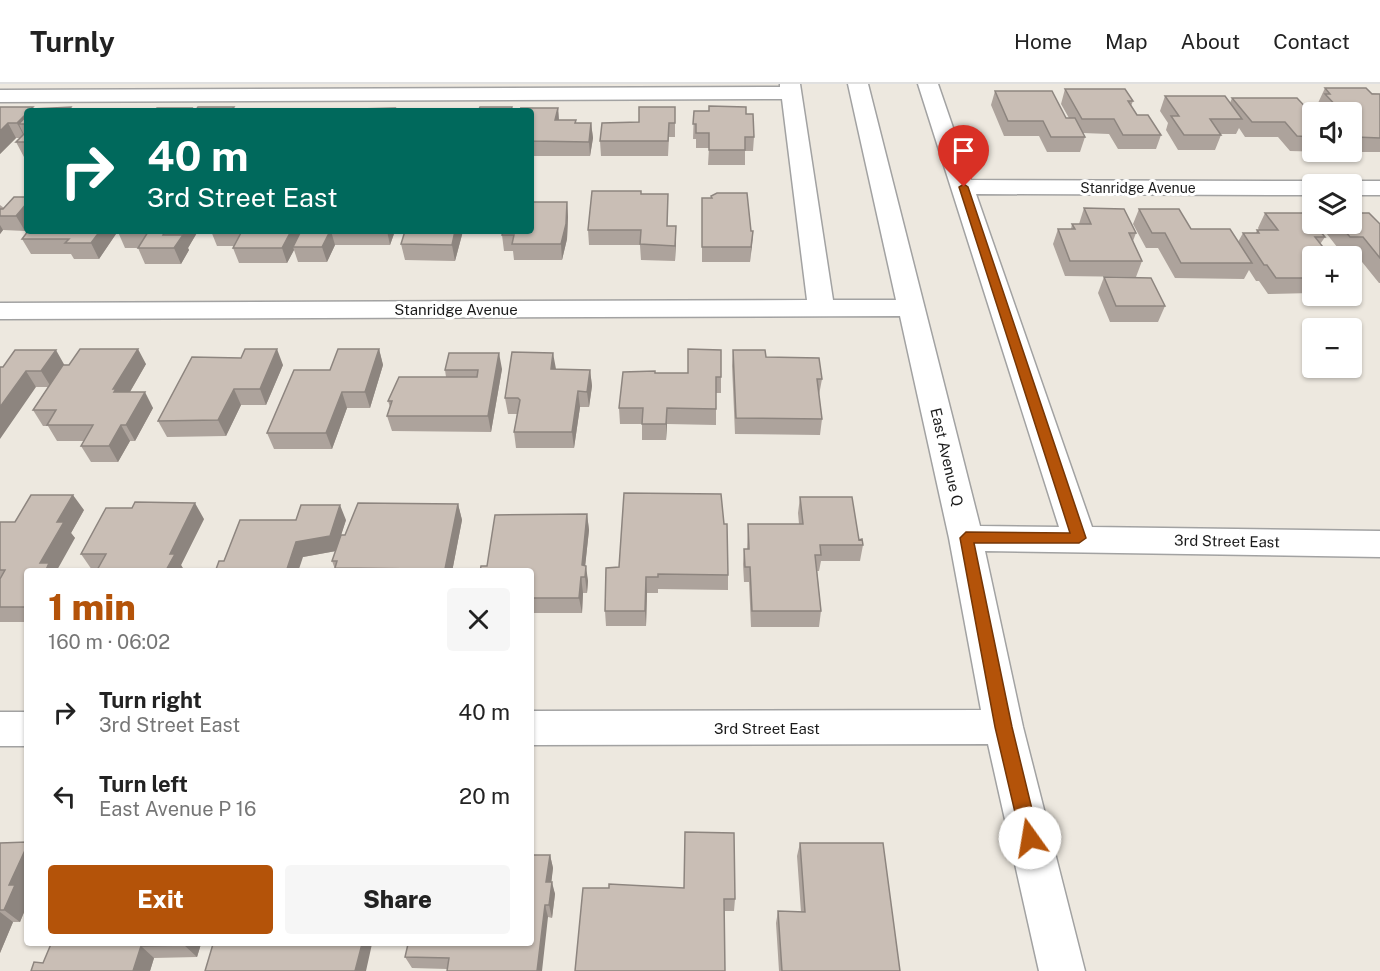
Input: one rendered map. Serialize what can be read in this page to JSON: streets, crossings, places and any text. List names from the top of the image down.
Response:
{
  "streets": {
    "street": ["Stanridge Avenue", "East Avenue Q", "3rd Street East"]
  },
  "crossings": [
    ["Stanridge Avenue", "East Avenue Q"],
    ["East Avenue Q", "3rd Street East"]
  ],
  "page": {
    "header": "Turnly",
    "nav": [
      "Home",
      "Map",
      "About",
      "Contact"
    ],
    "map_buttons": ["+", "−"],
    "turn": ["40 m", "3rd Street East"],
    "heading": ["1 min", "160 m · 06:02"],
    "list": [
      {
        "name": "Turn right",
        "note": "3rd Street East",
        "value": "40 m"
      },
      {
        "name": "Turn left",
        "note": "East Avenue P 16",
        "value": "20 m"
      }
    ],
    "buttons": ["Exit", "Share"]
  }
}
